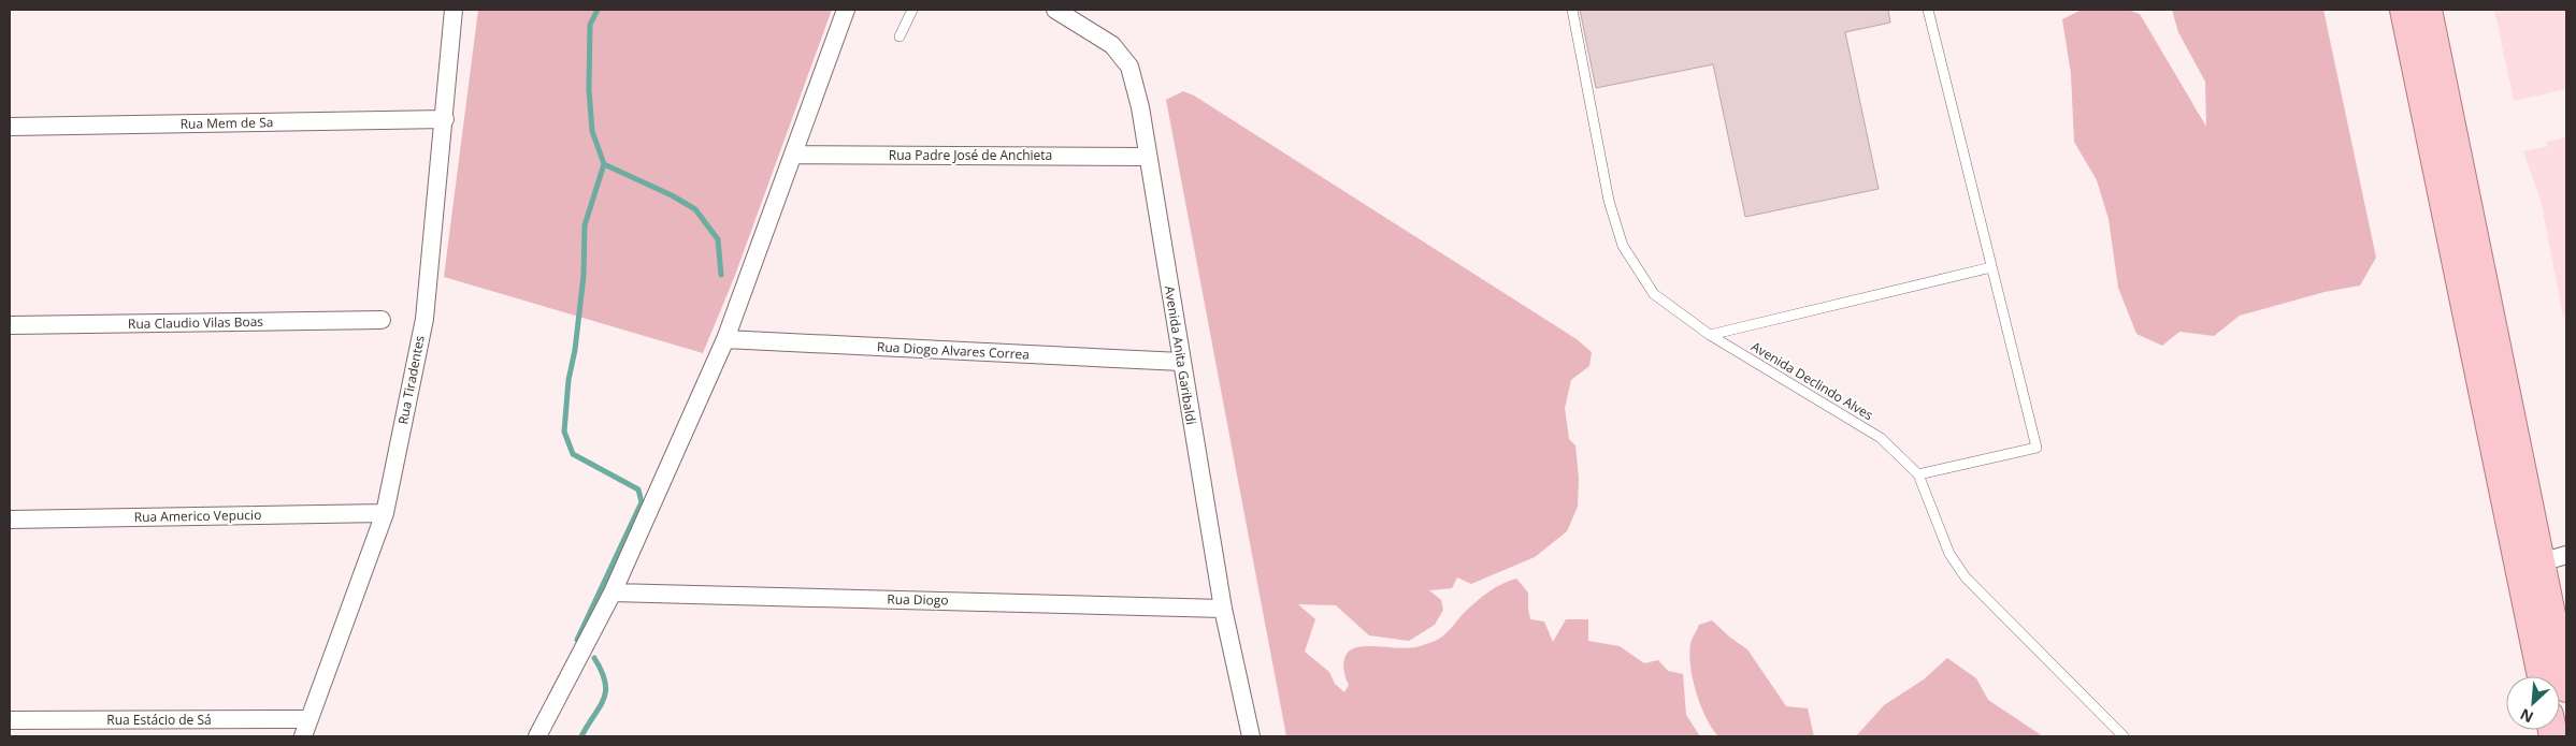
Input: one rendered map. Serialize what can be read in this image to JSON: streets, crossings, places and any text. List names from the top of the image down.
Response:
{
  "streets": {
    "street": [
      "Rua Mem de Sa",
      "Rua Padre José de Anchieta",
      "Rua Claudio Vilas Boas",
      "Rua Diogo Alvares Correa",
      "Avenida Anita Garibaldi",
      "Rua Tiradentes",
      "Rua Americo Vepucio",
      "Rua Diogo",
      "Rua Estácio de Sá"
    ],
    "lane": ["Avenida Declindo Alves"]
  },
  "crossings": [
    ["Rua Mem de Sa", "Rua Tiradentes"],
    ["Rua Padre José de Anchieta", "Avenida Anita Garibaldi"],
    ["Rua Diogo Alvares Correa", "Avenida Anita Garibaldi"],
    ["Avenida Anita Garibaldi", "Rua Diogo"],
    ["Rua Tiradentes", "Rua Americo Vepucio"],
    ["Rua Tiradentes", "Rua Estácio de Sá"]
  ],
  "north": "bottom left"
}
